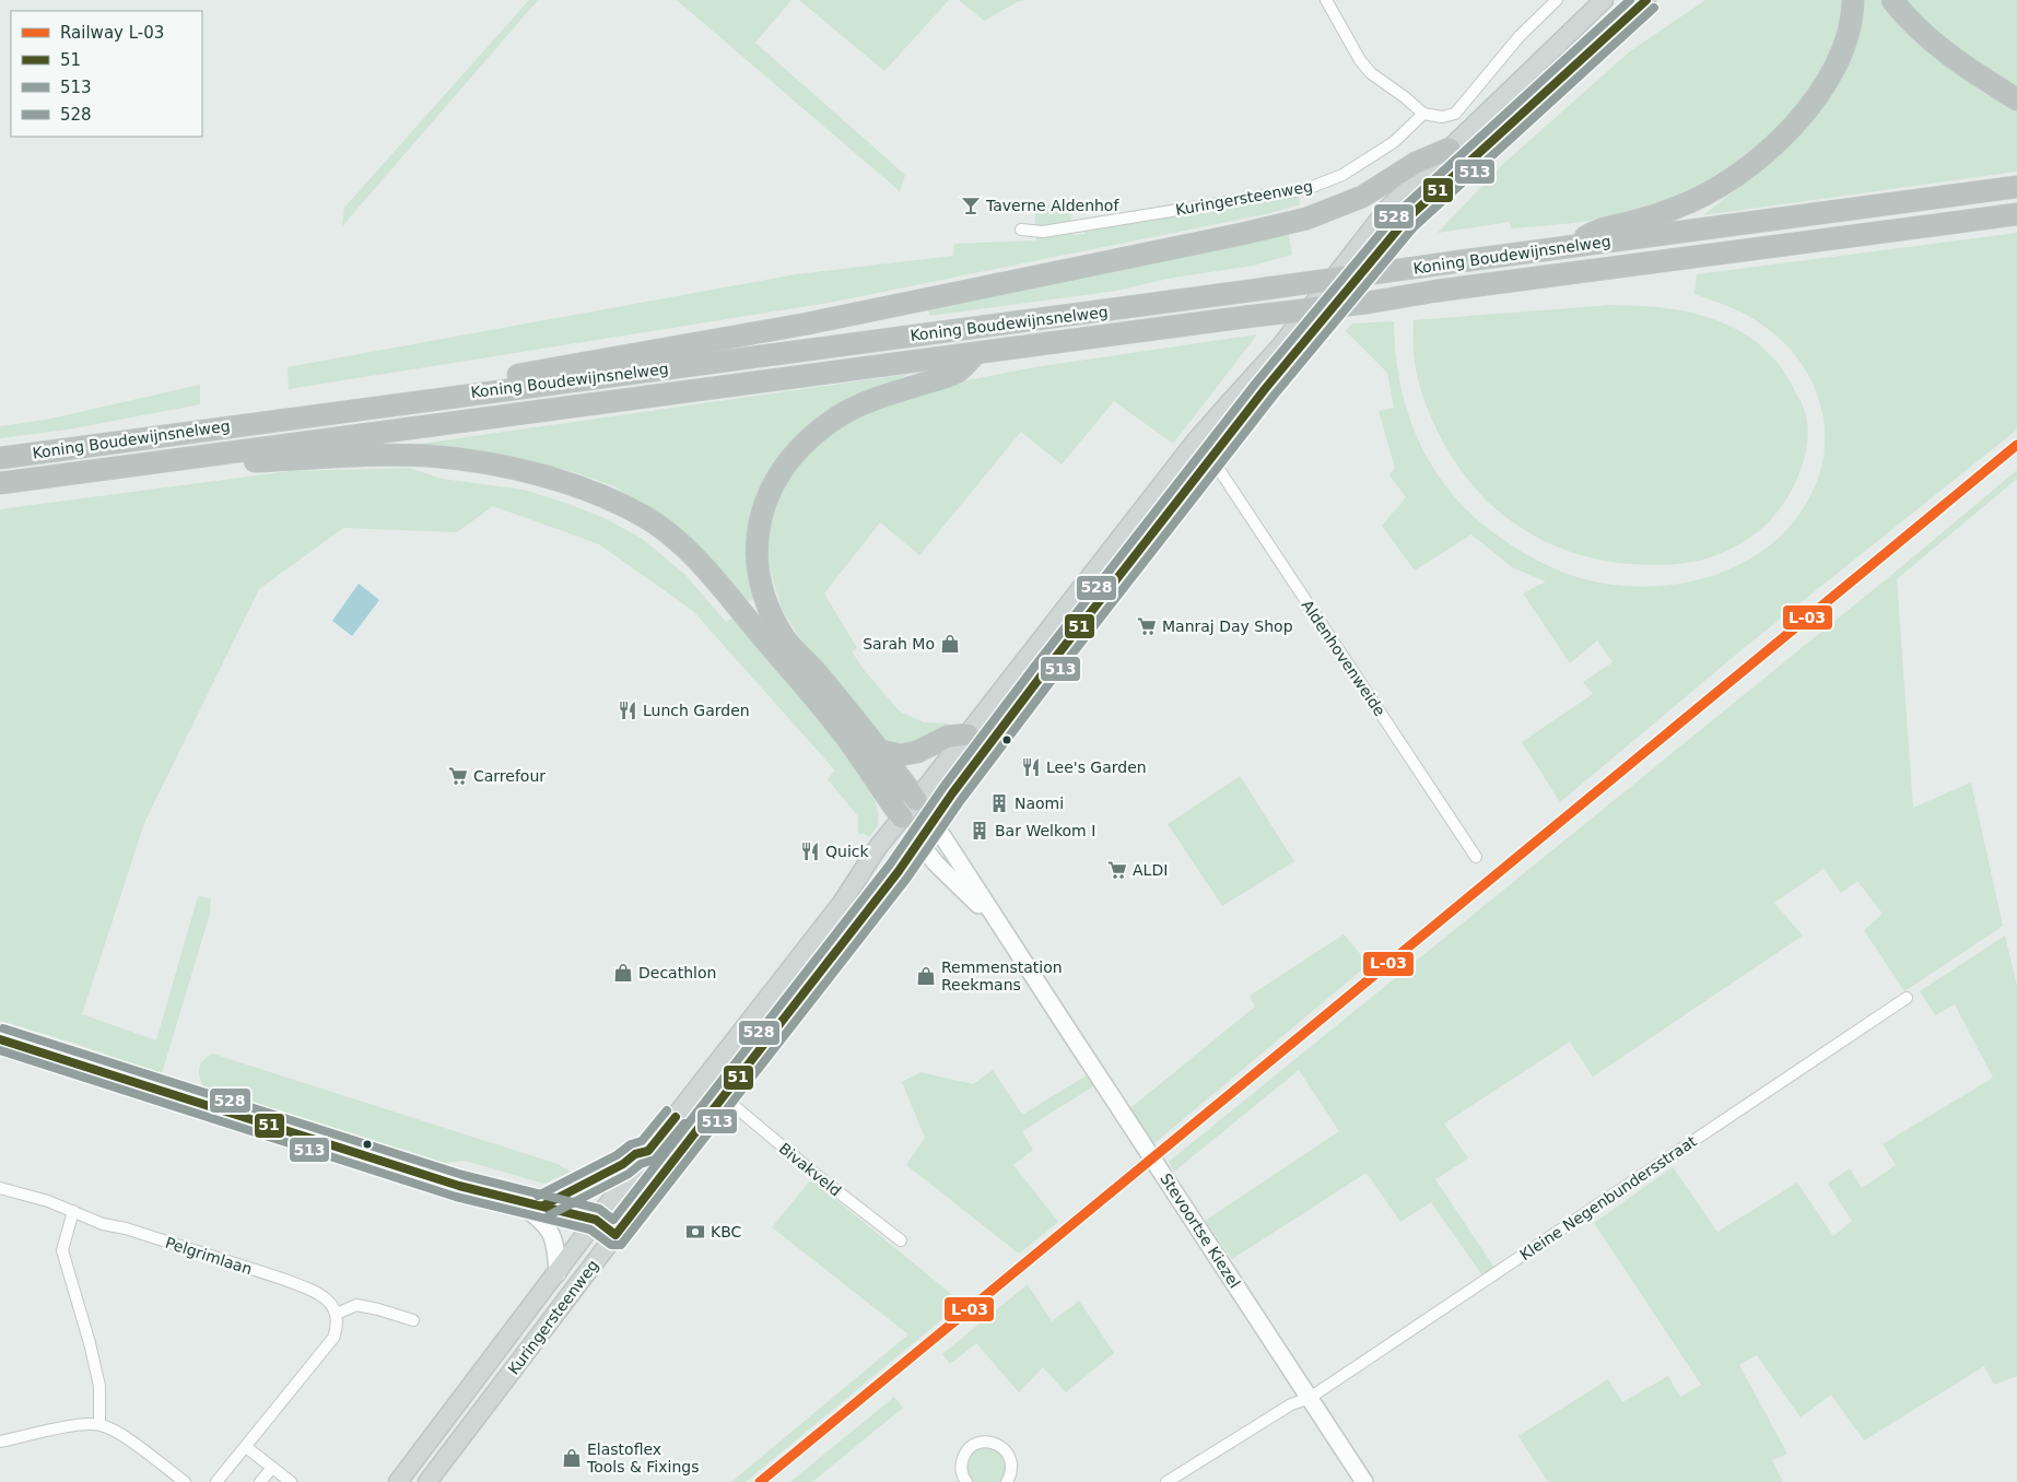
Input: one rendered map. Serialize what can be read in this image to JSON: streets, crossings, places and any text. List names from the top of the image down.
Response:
{
  "streets": {
    "highway": ["Koning Boudewijnsnelweg"],
    "main road": ["Kuringersteenweg", "Stevoortse Kiezel"],
    "street": [
      "Aldenhovenweide",
      "Bivakveld",
      "Kleine Negenbundersstraat",
      "Pelgrimlaan"
    ]
  },
  "crossings": [
    ["Kuringersteenweg", "Aldenhovenweide"],
    ["Kuringersteenweg", "Bivakveld"],
    ["Kuringersteenweg", "Stevoortse Kiezel"],
    ["Kleine Negenbundersstraat", "Stevoortse Kiezel"]
  ],
  "places": {
    "bar": ["Taverne Aldenhof"],
    "supermarket": ["Manraj Day Shop", "Carrefour", "ALDI"],
    "shop": [
      "Sarah Mo",
      "Decathlon",
      "Remmenstation Reekmans",
      "Elastoflex Tools & Fixings"
    ],
    "restaurant": ["Lunch Garden", "Lee's Garden", "Quick"],
    "building": ["Naomi", "Bar Welkom I"],
    "bank": ["KBC"]
  },
  "lines": [
    "transit line 51",
    "transit line 528",
    "transit line 513",
    "rail line L-03"
  ],
  "legend": [
    "Railway L-03",
    "51",
    "513",
    "528"
  ]
}
